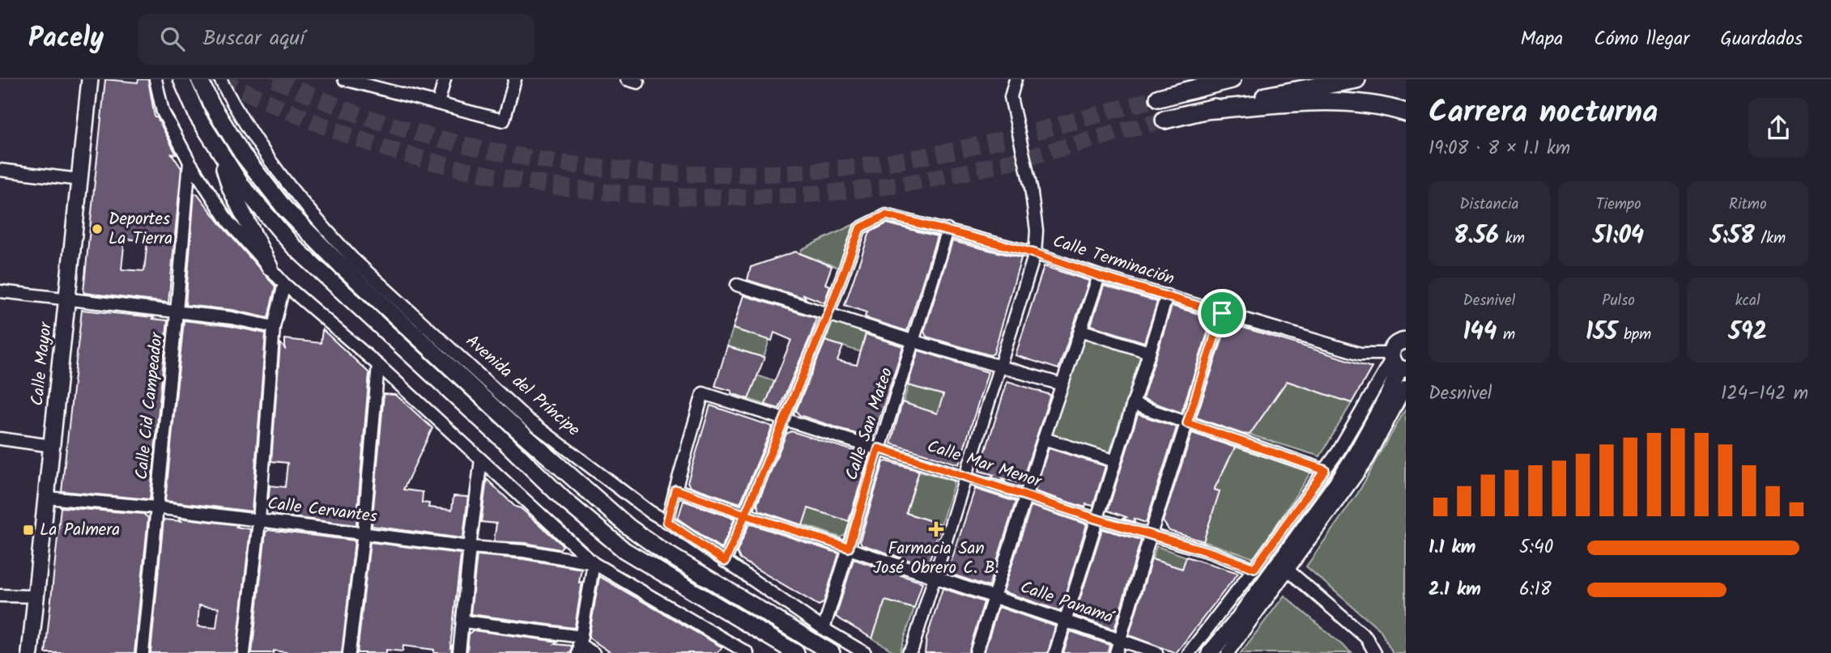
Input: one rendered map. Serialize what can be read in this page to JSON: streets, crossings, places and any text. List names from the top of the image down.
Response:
{
  "streets": {
    "main road": ["Calle Mayor", "Avenida del Príncipe"],
    "street": [
      "Calle Terminación",
      "Calle Cid Campeador",
      "Calle San Mateo",
      "Calle Mar Menor",
      "Calle Cervantes",
      "Calle Panamá"
    ]
  },
  "crossings": [
    ["Calle Terminación", "Calle San Mateo"],
    ["Calle Mayor", "Calle Cervantes"],
    ["Avenida del Príncipe", "Calle San Mateo"],
    ["Calle Cid Campeador", "Calle Cervantes"],
    ["Calle San Mateo", "Calle Mar Menor"],
    ["Calle San Mateo", "Calle Panamá"],
    ["Calle Mar Menor", "Calle Panamá"]
  ],
  "places": {
    "other": ["Deportes La Tierra"],
    "health": ["Farmacia San José Obrero C. B."],
    "transit": ["La Palmera"]
  },
  "page": {
    "header": "Pacely",
    "search": "Buscar aquí",
    "nav": ["Mapa", "Cómo llegar", "Guardados"],
    "heading": ["Carrera nocturna", "19:08 · 8 × 1.1 km"],
    "stats": [
      ["Distancia", "8.56 km"],
      ["Tiempo", "51:04"],
      ["Ritmo", "5:58 /km"],
      ["Desnivel", "144 m"],
      ["Pulso", "155 bpm"],
      ["kcal", "592"]
    ],
    "chart": ["Desnivel", "124–142 m"],
    "list": [
      {
        "name": "1.1 km",
        "note": "5:40"
      },
      {
        "name": "2.1 km",
        "note": "6:18"
      }
    ]
  }
}
